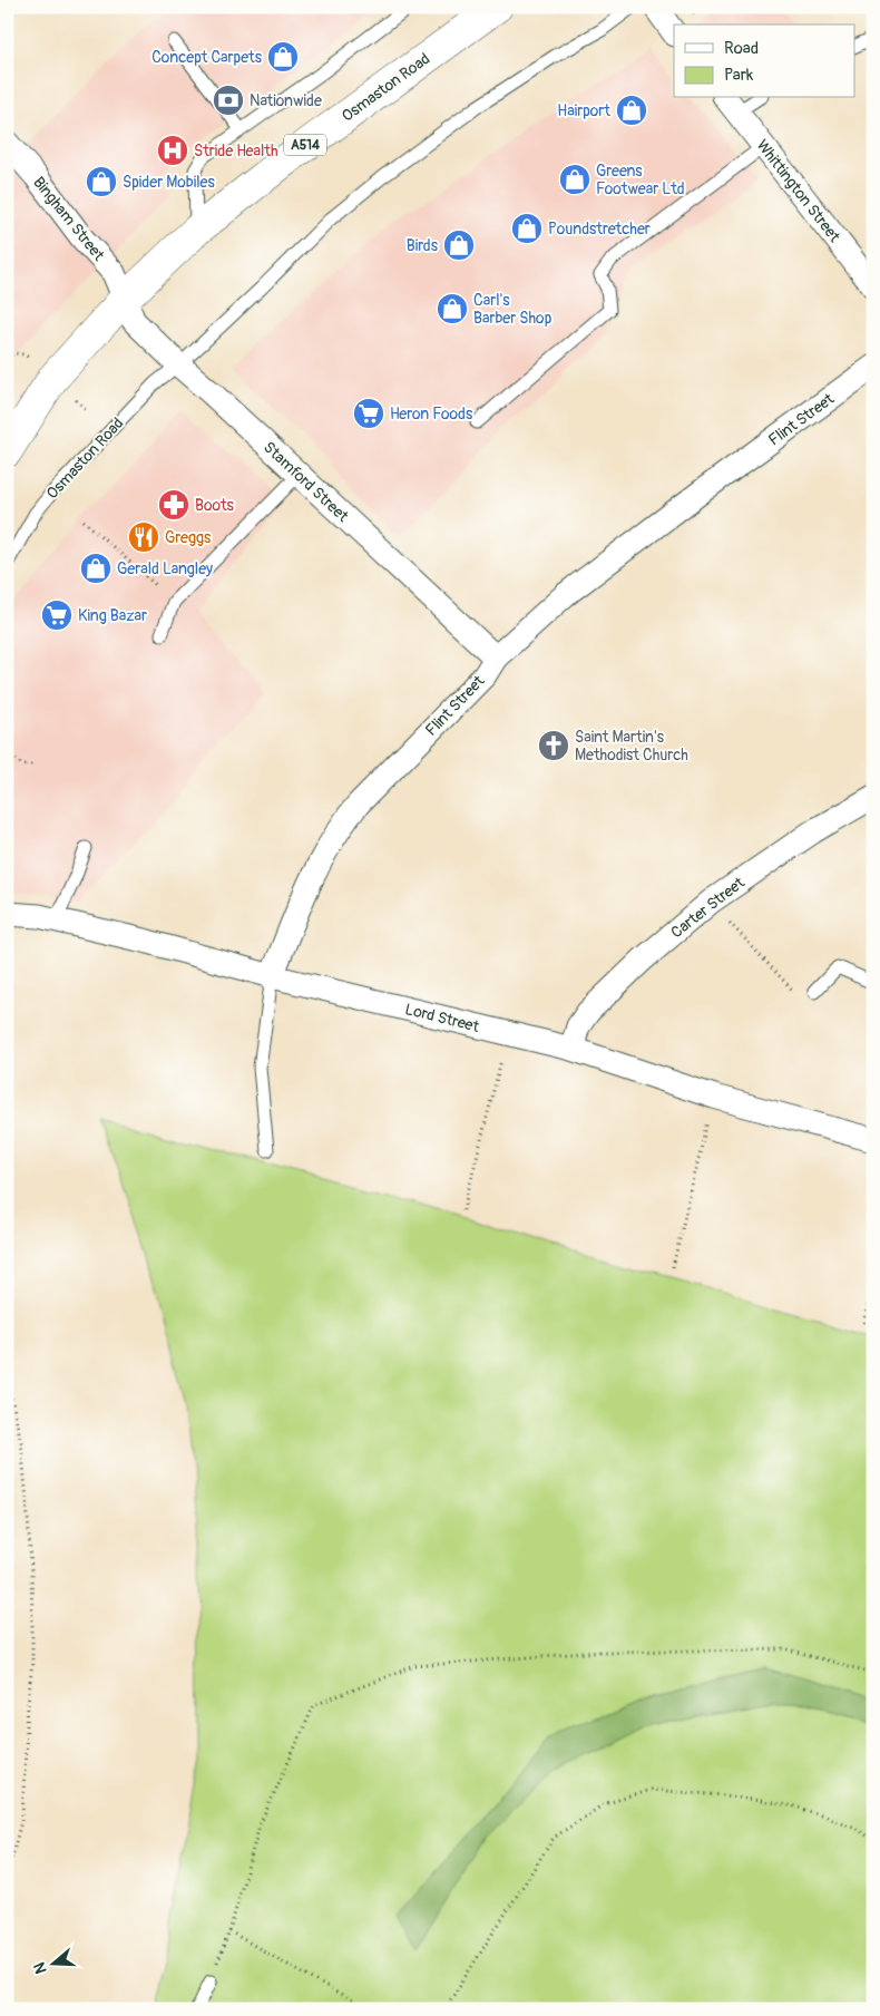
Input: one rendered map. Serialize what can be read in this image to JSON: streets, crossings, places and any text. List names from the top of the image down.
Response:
{
  "streets": {
    "main road": ["Osmaston Road", "A514"],
    "street": [
      "Whittington Street",
      "Bingham Street",
      "Flint Street",
      "Stamford Street",
      "Carter Street",
      "Lord Street"
    ]
  },
  "crossings": [
    ["Osmaston Road", "Bingham Street"],
    ["Osmaston Road", "Stamford Street"],
    ["Bingham Street", "Stamford Street"],
    ["Flint Street", "Stamford Street"],
    ["Flint Street", "Lord Street"],
    ["Carter Street", "Lord Street"]
  ],
  "places": {
    "shop": [
      "Concept Carpets",
      "Hairport",
      "Greens Footwear Ltd",
      "Spider Mobiles",
      "Poundstretcher",
      "Birds",
      "Carl's Barber Shop",
      "Gerald Langley"
    ],
    "bank": ["Nationwide"],
    "hospital": ["Stride Health"],
    "supermarket": ["Heron Foods", "King Bazar"],
    "pharmacy": ["Boots"],
    "restaurant": ["Greggs"],
    "church": ["Saint Martin's Methodist Church"]
  },
  "legend": ["Road", "Park"],
  "north": "left"
}
